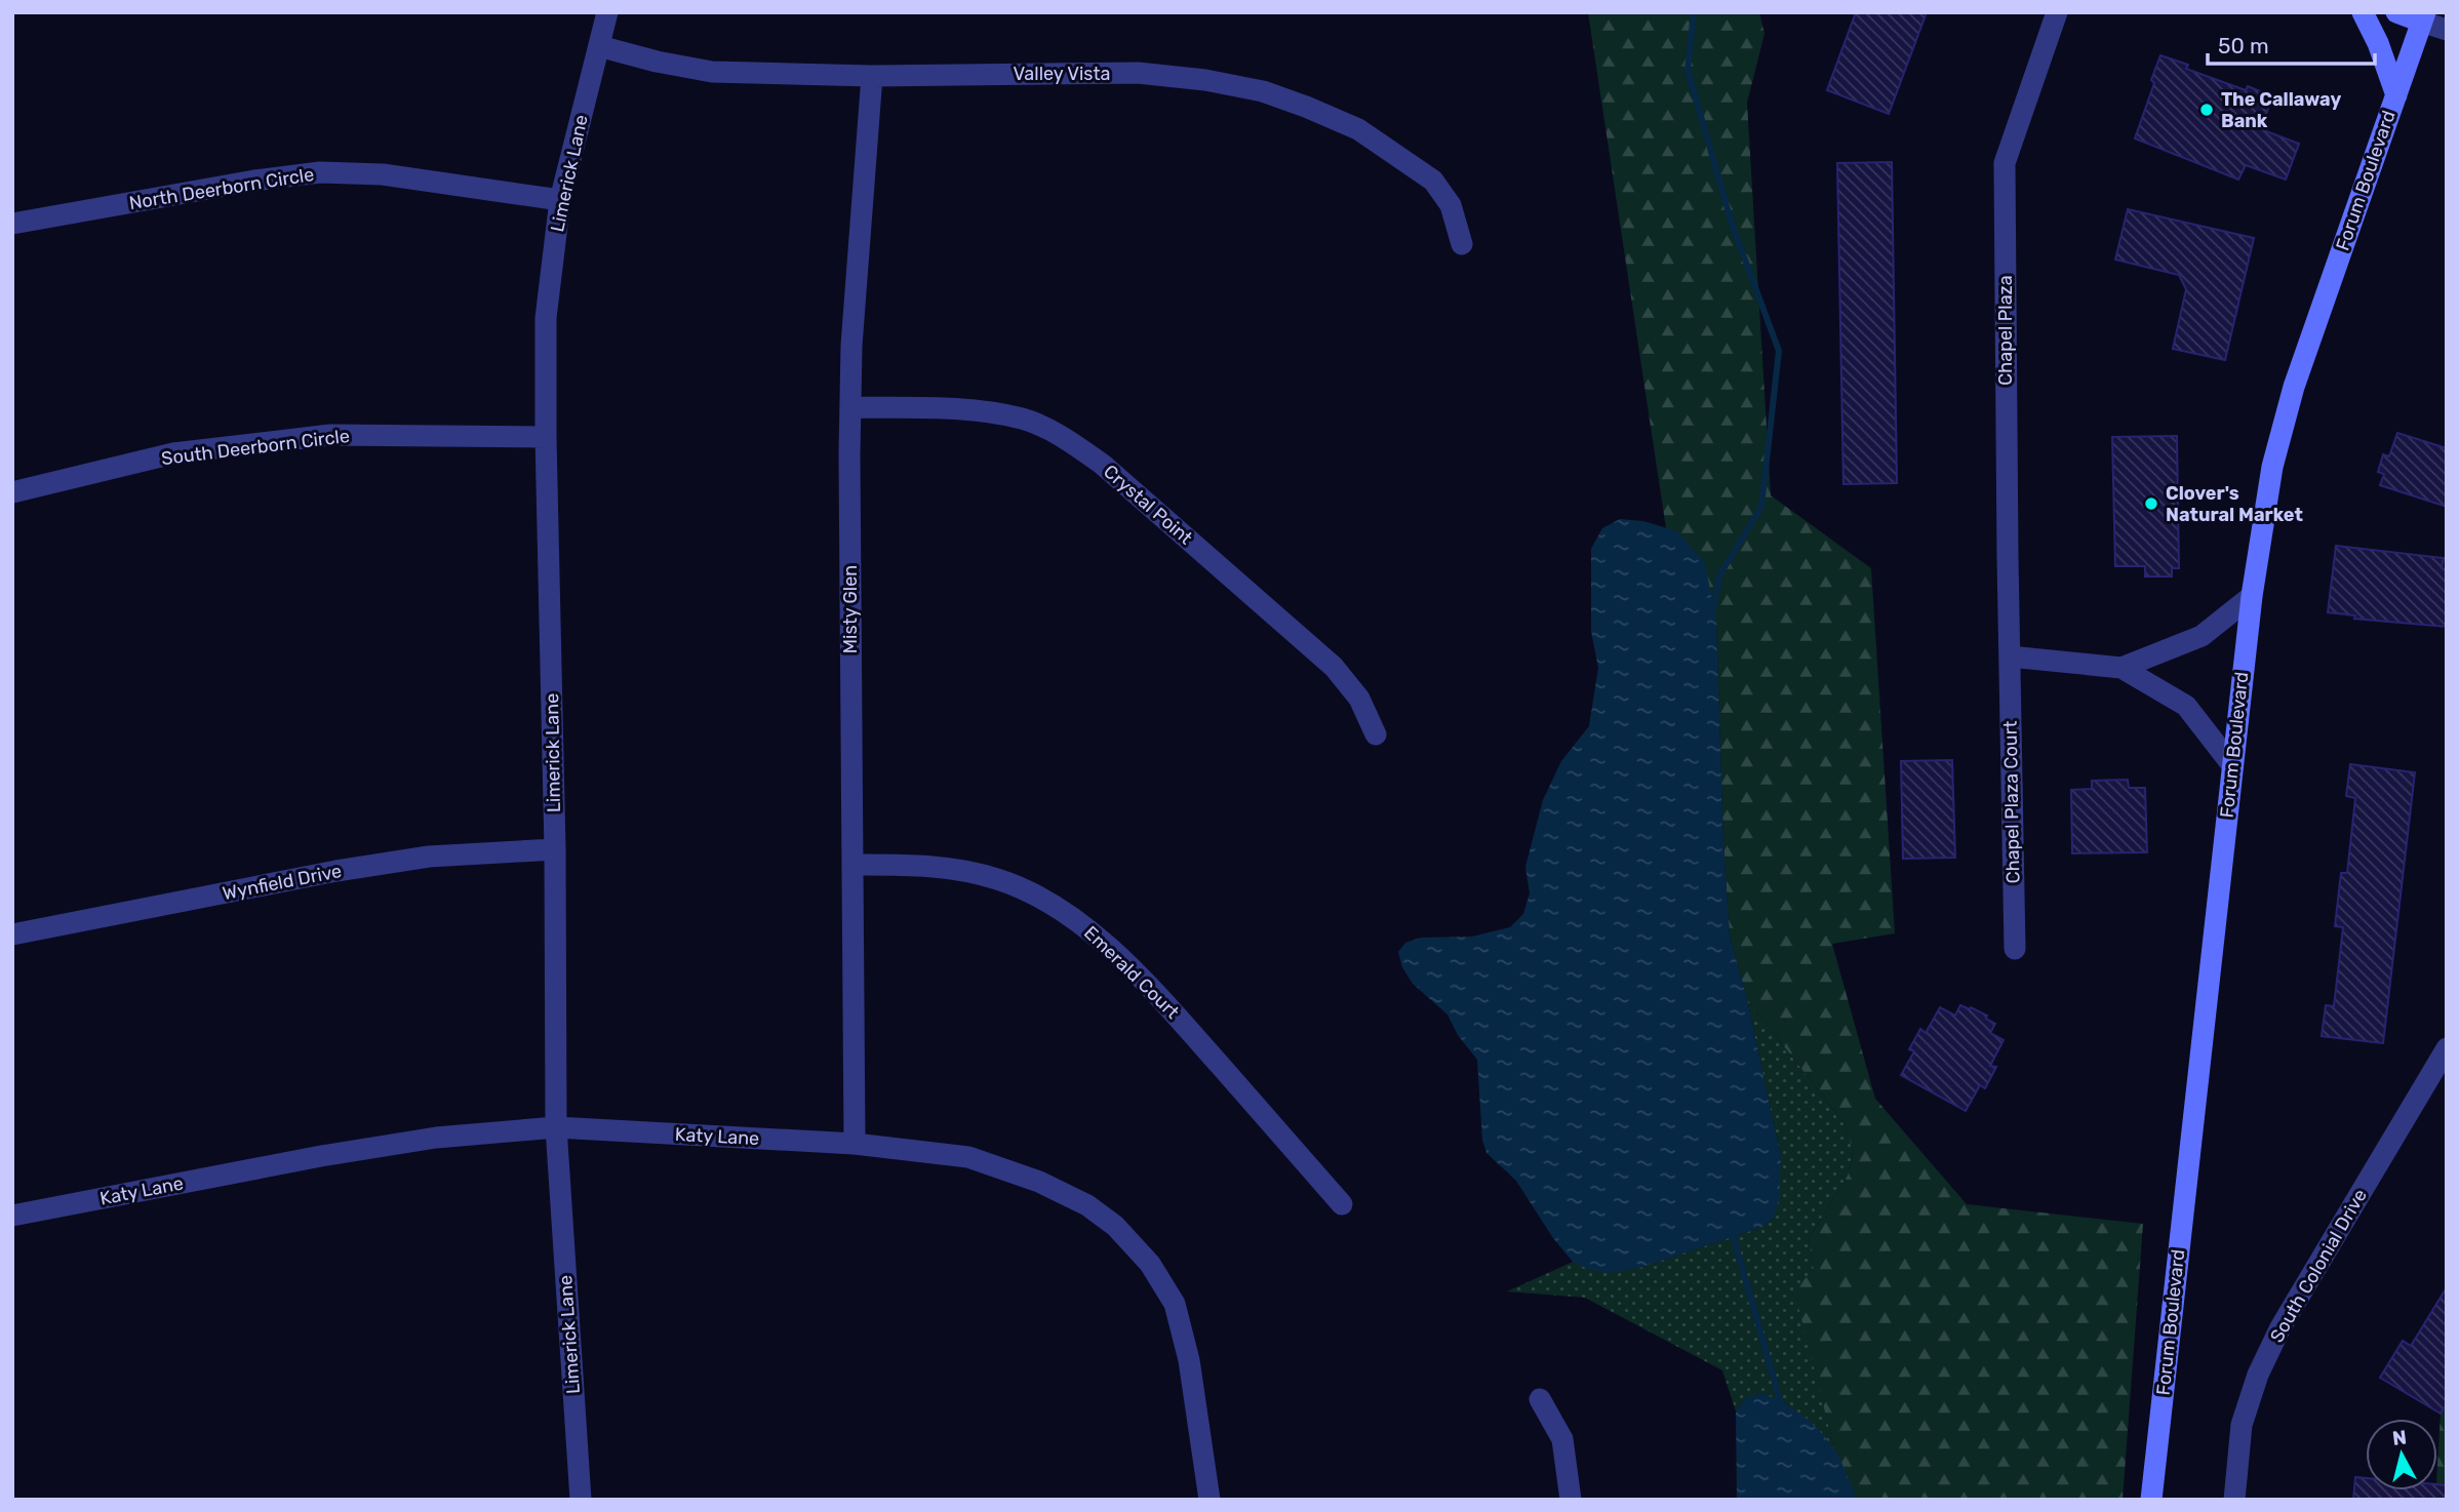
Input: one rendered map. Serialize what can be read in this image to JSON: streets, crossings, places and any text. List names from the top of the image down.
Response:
{
  "streets": {
    "street": [
      "Valley Vista",
      "Limerick Lane",
      "Forum Boulevard",
      "North Deerborn Circle",
      "Chapel Plaza",
      "South Deerborn Circle",
      "Crystal Point",
      "Misty Glen",
      "Chapel Plaza Court",
      "Wynfield Drive",
      "Emerald Court",
      "Katy Lane",
      "South Colonial Drive"
    ]
  },
  "crossings": [
    ["Valley Vista", "Limerick Lane"],
    ["Valley Vista", "Misty Glen"],
    ["Limerick Lane", "North Deerborn Circle"],
    ["Limerick Lane", "South Deerborn Circle"],
    ["Limerick Lane", "Wynfield Drive"],
    ["Limerick Lane", "Katy Lane"],
    ["Chapel Plaza", "Chapel Plaza Court"],
    ["Crystal Point", "Misty Glen"],
    ["Misty Glen", "Emerald Court"],
    ["Misty Glen", "Katy Lane"]
  ],
  "places": ["The Callaway Bank", "Clover's Natural Market"],
  "scale_bar": "50 m",
  "north": "top"
}
